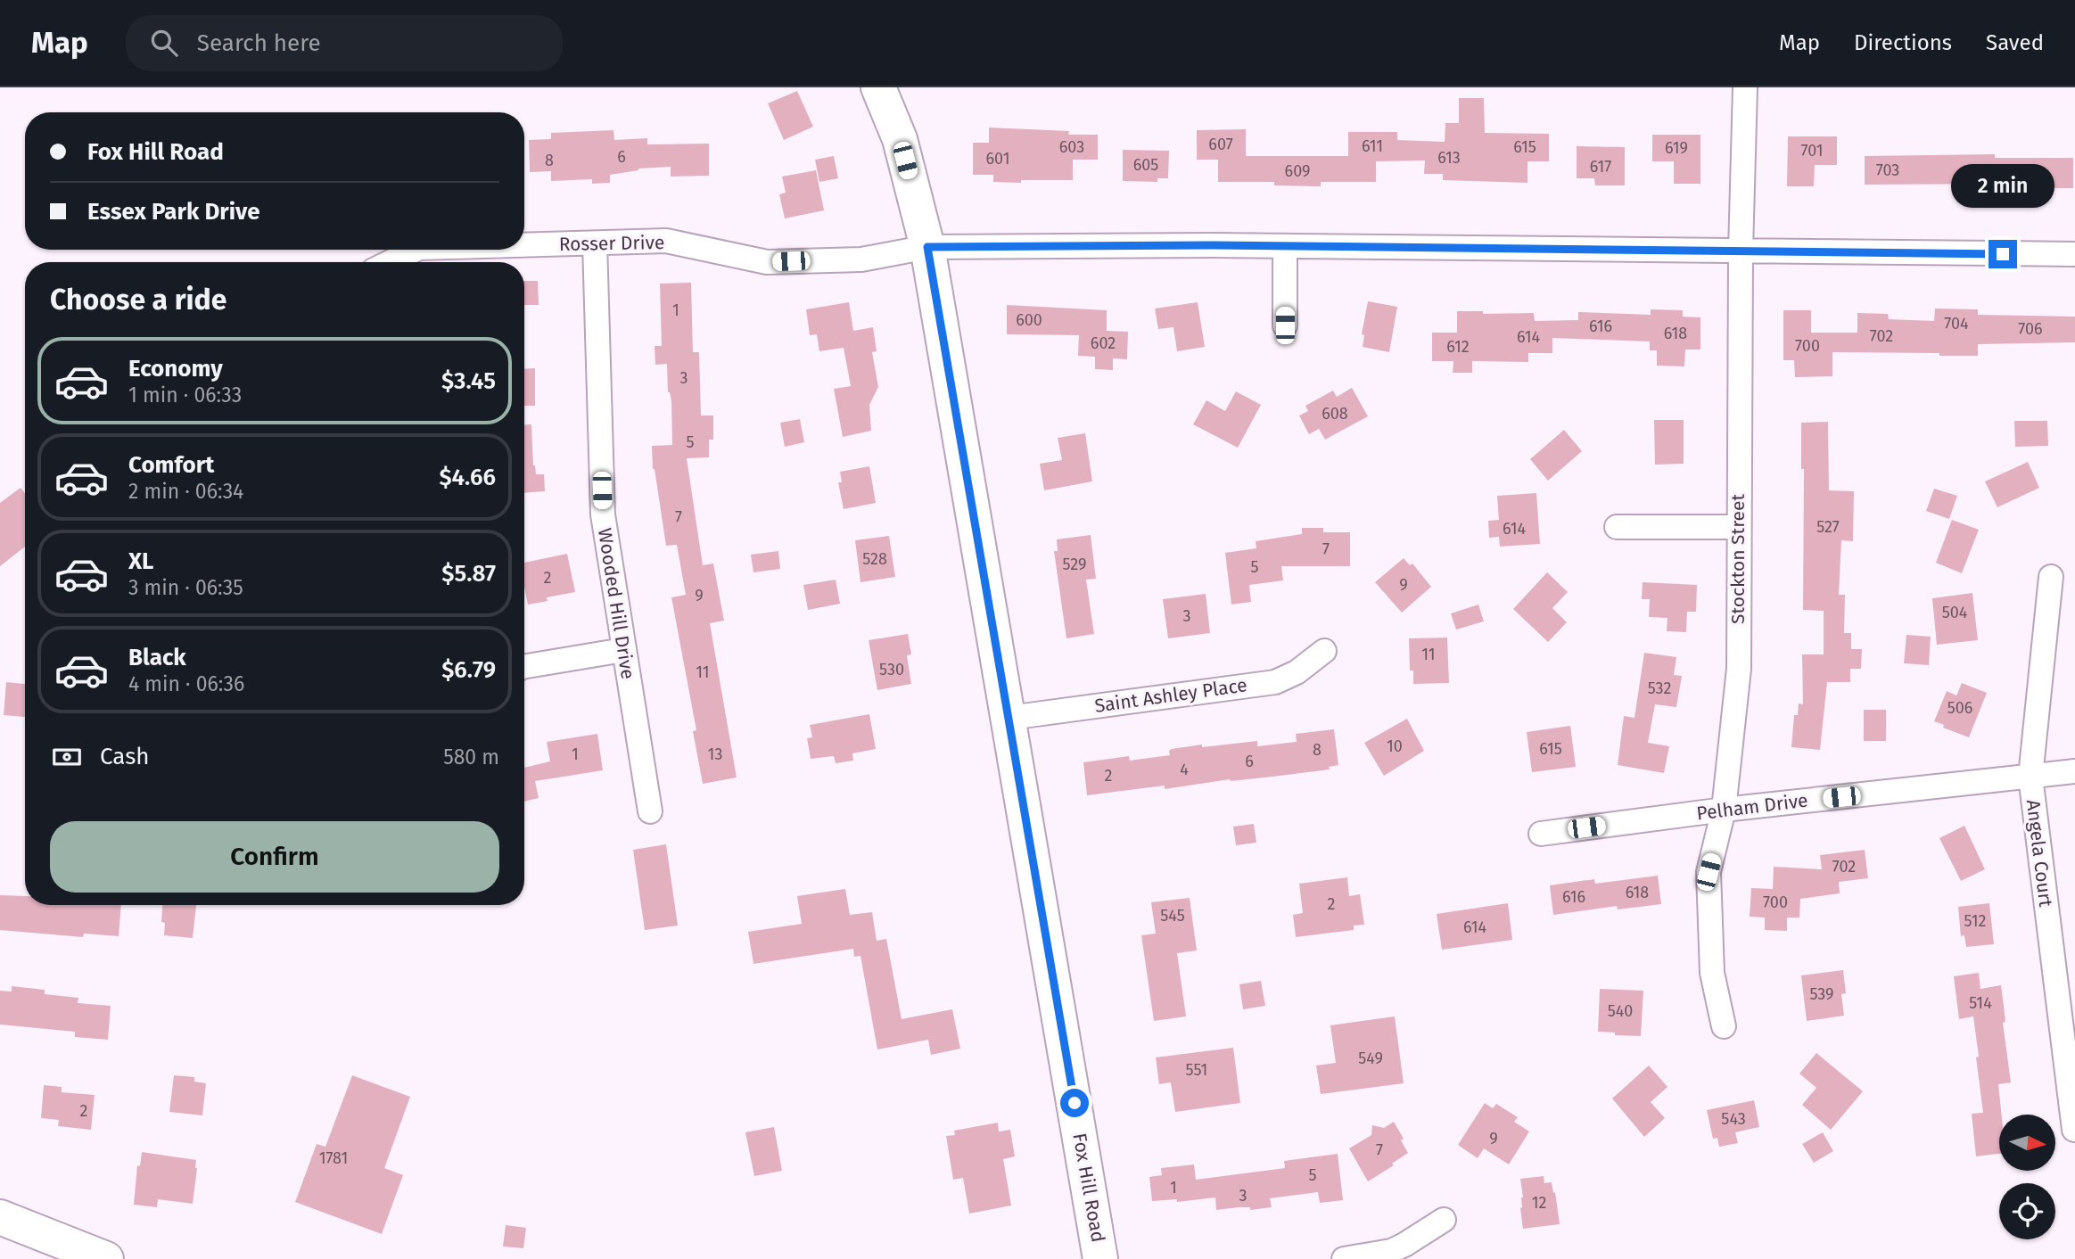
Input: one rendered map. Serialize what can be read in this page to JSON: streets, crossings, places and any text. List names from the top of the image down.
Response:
{
  "streets": {
    "main road": ["Fox Hill Road"],
    "street": [
      "Rosser Drive",
      "Stockton Street",
      "Wooded Hill Drive",
      "Saint Ashley Place",
      "Pelham Drive",
      "Angela Court"
    ]
  },
  "crossings": [
    ["Rosser Drive", "Stockton Street"],
    ["Rosser Drive", "Wooded Hill Drive"],
    ["Rosser Drive", "Fox Hill Road"],
    ["Stockton Street", "Pelham Drive"],
    ["Saint Ashley Place", "Fox Hill Road"],
    ["Pelham Drive", "Angela Court"]
  ],
  "house_numbers": [
    "607",
    "611",
    "603",
    "615",
    "619",
    "701",
    "6",
    "613",
    "601",
    "8",
    "605",
    "617",
    "703",
    "609",
    "1",
    "600",
    "704",
    "616",
    "706",
    "618",
    "702",
    "614",
    "602",
    "700",
    "612",
    "3",
    "608",
    "5",
    "7",
    "527",
    "614",
    "7",
    "528",
    "529",
    "5",
    "2",
    "9",
    "9",
    "504",
    "3",
    "11",
    "530",
    "11",
    "532",
    "506",
    "10",
    "615",
    "8",
    "1",
    "13",
    "6",
    "4",
    "2",
    "702",
    "618",
    "616",
    "700",
    "2",
    "545",
    "512",
    "614",
    "539",
    "514",
    "540",
    "549",
    "551",
    "2",
    "543",
    "9",
    "7",
    "1781",
    "5",
    "1",
    "3",
    "12"
  ],
  "north": "right",
  "page": {
    "header": "Map",
    "search": "Search here",
    "nav": ["Map", "Directions", "Saved"],
    "banner": ["Fox Hill Road", "Essex Park Drive"],
    "bubble": "2 min",
    "heading": "Choose a ride",
    "list": [
      {
        "name": "Economy",
        "note": "1 min · 06:33",
        "value": "$3.45"
      },
      {
        "name": "Comfort",
        "note": "2 min · 06:34",
        "value": "$4.66"
      },
      {
        "name": "XL",
        "note": "3 min · 06:35",
        "value": "$5.87"
      },
      {
        "name": "Black",
        "note": "4 min · 06:36",
        "value": "$6.79"
      }
    ],
    "pay": ["Cash", "580 m"],
    "buttons": "Confirm"
  }
}
